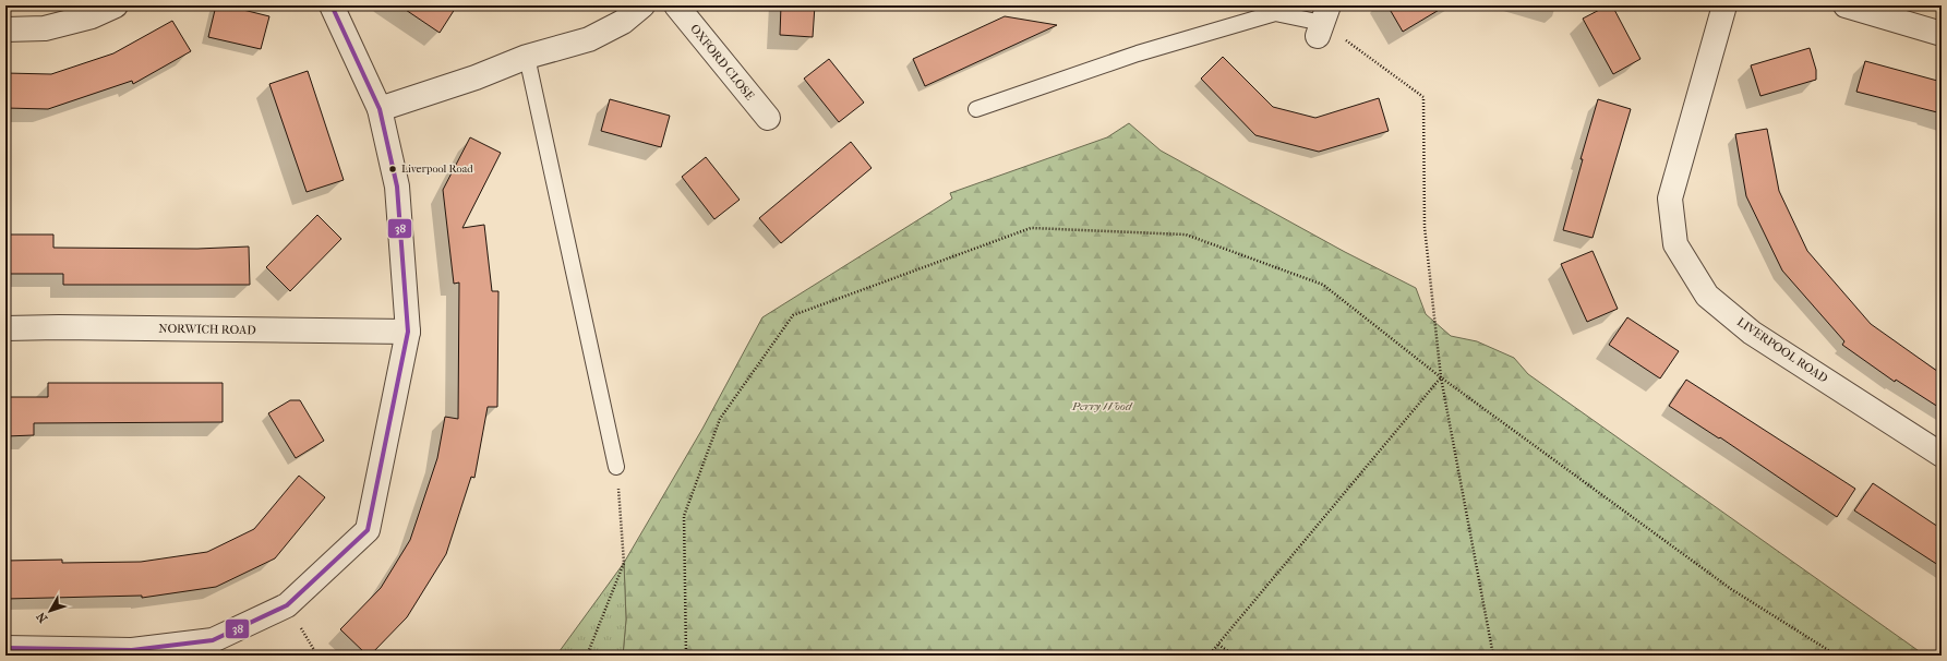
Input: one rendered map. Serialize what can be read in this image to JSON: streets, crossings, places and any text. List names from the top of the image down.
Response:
{
  "streets": {
    "street": ["OXFORD CLOSE", "NORWICH ROAD", "LIVERPOOL ROAD"]
  },
  "parks": ["Perry Wood"],
  "places": ["Liverpool Road"],
  "lines": ["transit line 38"],
  "north": "bottom left"
}
